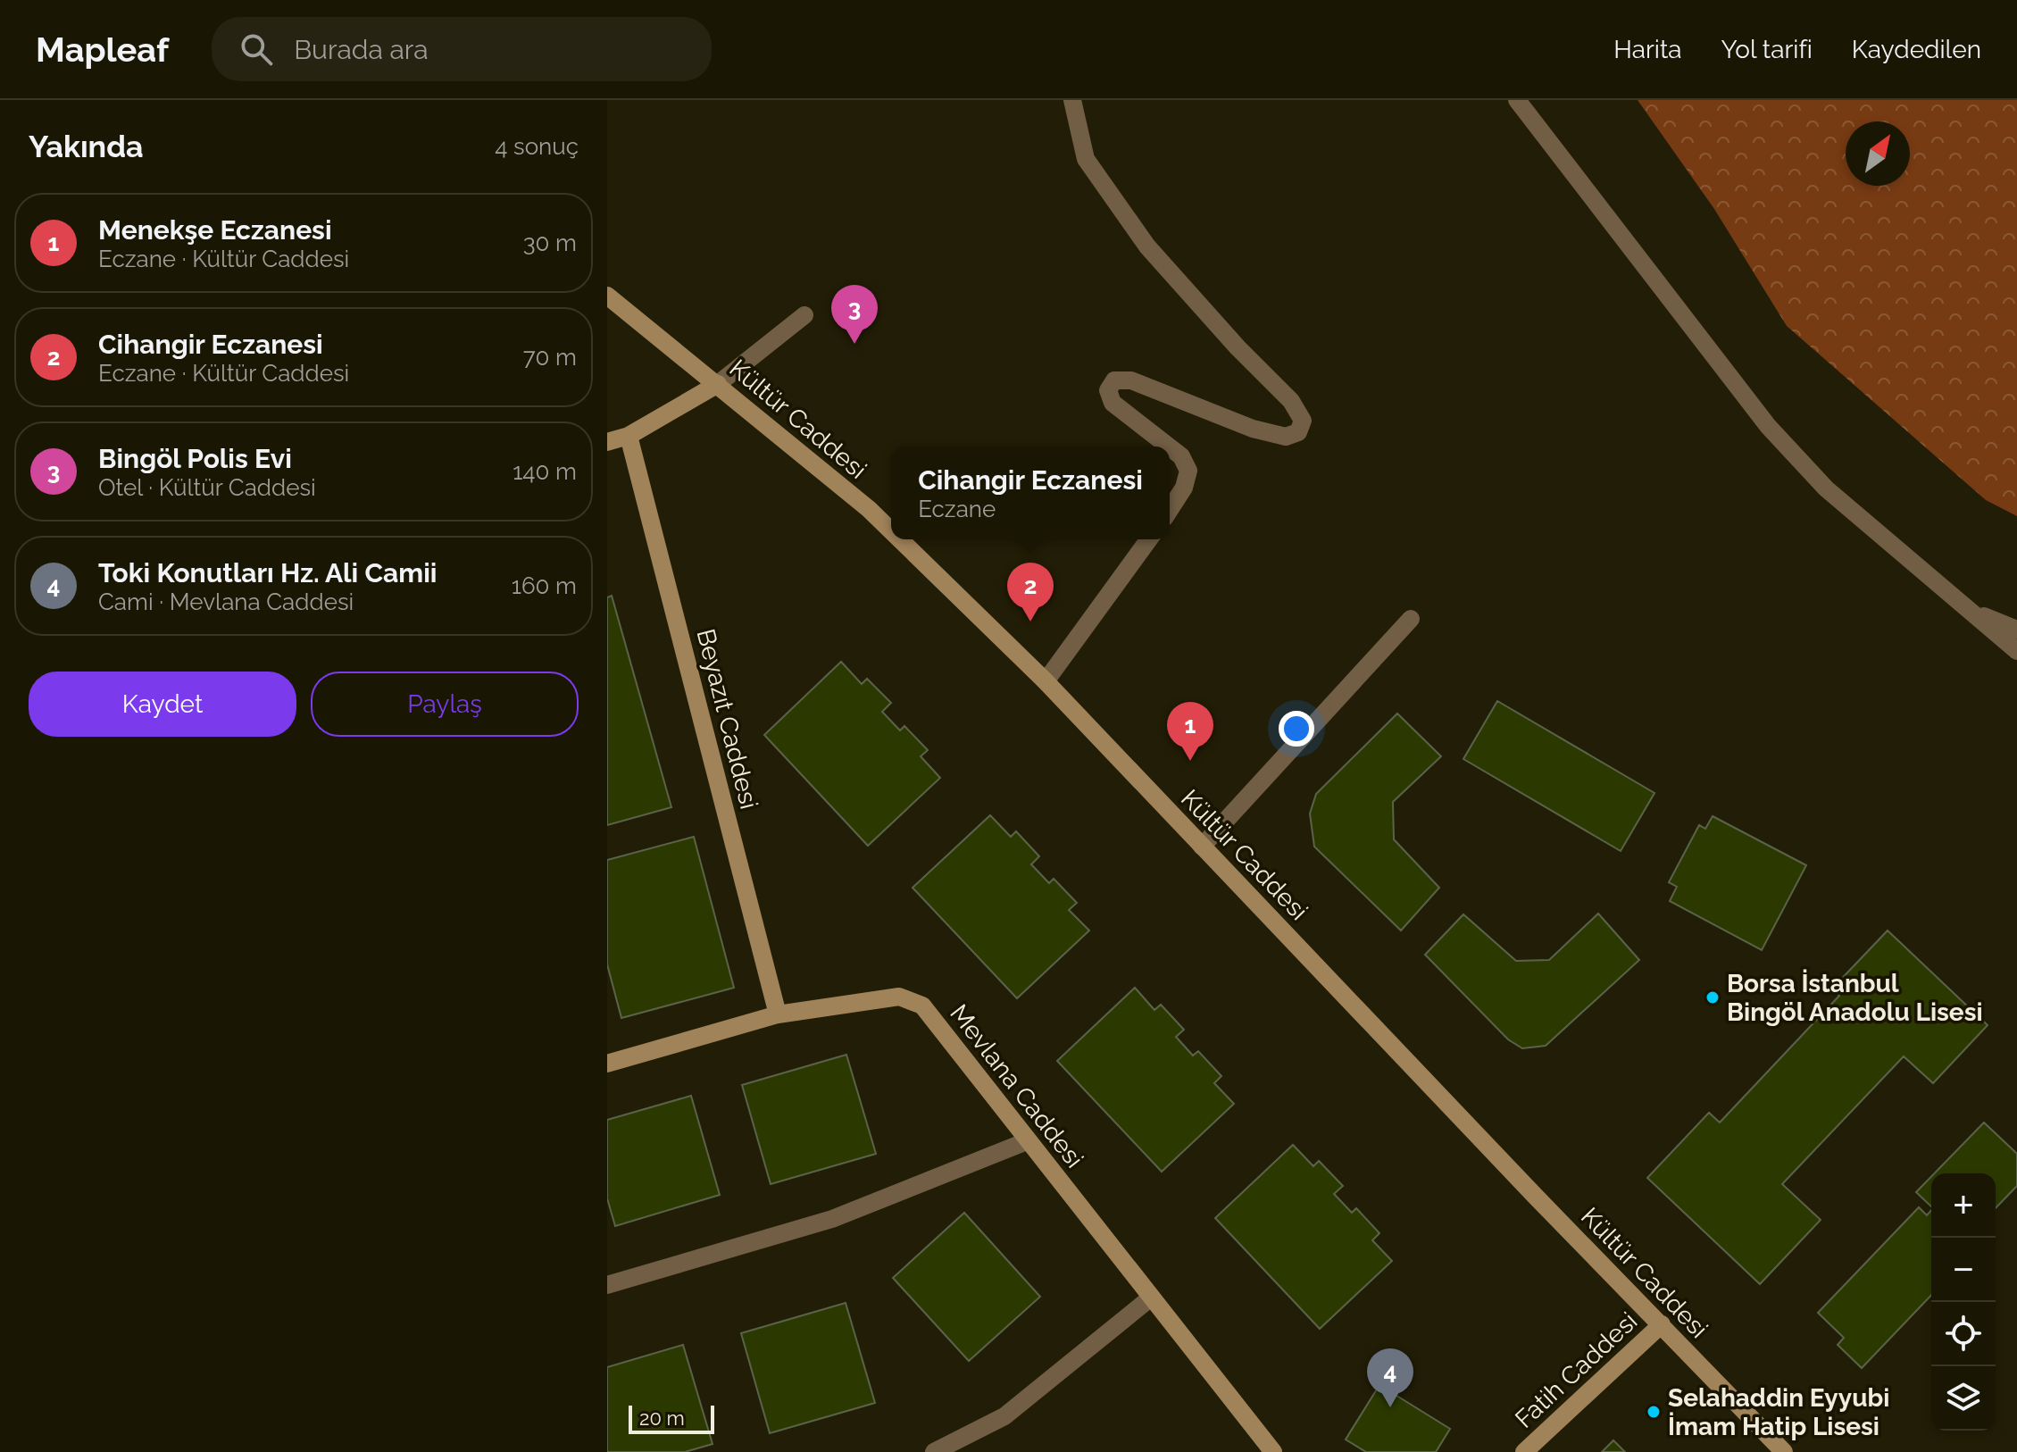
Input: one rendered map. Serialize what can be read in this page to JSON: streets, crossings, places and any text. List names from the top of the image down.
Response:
{
  "streets": {
    "street": [
      "Kültür Caddesi",
      "Beyazıt Caddesi",
      "Mevlana Caddesi",
      "Fatih Caddesi"
    ]
  },
  "crossings": [
    ["Kültür Caddesi", "Fatih Caddesi"],
    ["Beyazıt Caddesi", "Mevlana Caddesi"]
  ],
  "places": ["Borsa İstanbul Bingöl Anadolu Lisesi", "Selahaddin Eyyubi İmam Hatip Lisesi"],
  "scale_bar": "20 m",
  "north": "top right",
  "page": {
    "header": "Mapleaf",
    "search": "Burada ara",
    "nav": ["Harita", "Yol tarifi", "Kaydedilen"],
    "heading": ["Yakında", "4 sonuç"],
    "list": [
      {
        "mark": "1",
        "name": "Menekşe Eczanesi",
        "note": "Eczane · Kültür Caddesi",
        "value": "30 m"
      },
      {
        "mark": "2",
        "name": "Cihangir Eczanesi",
        "note": "Eczane · Kültür Caddesi",
        "value": "70 m"
      },
      {
        "mark": "3",
        "name": "Bingöl Polis Evi",
        "note": "Otel · Kültür Caddesi",
        "value": "140 m"
      },
      {
        "mark": "4",
        "name": "Toki Konutları Hz. Ali Camii",
        "note": "Cami · Mevlana Caddesi",
        "value": "160 m"
      }
    ],
    "pins": [
      "3",
      "2",
      "1",
      "4"
    ],
    "popup": ["Cihangir Eczanesi", "Eczane"],
    "buttons": ["Kaydet", "Paylaş"],
    "map_buttons": ["+", "−"],
    "scale": "20 m"
  }
}
